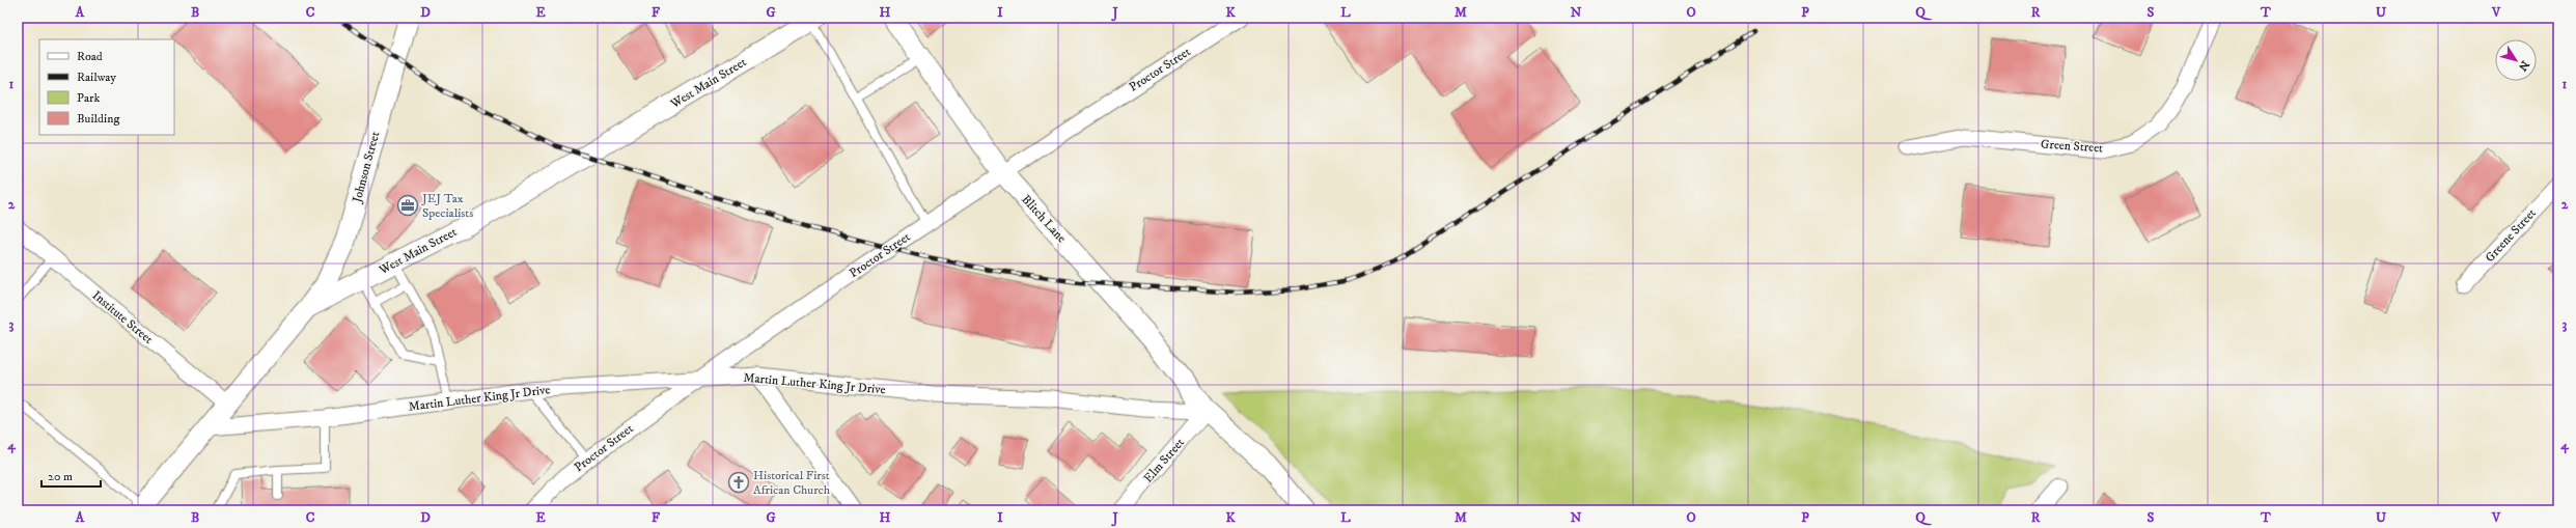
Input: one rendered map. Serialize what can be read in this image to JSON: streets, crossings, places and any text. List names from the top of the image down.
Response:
{
  "streets": {
    "street": [
      "Proctor Street",
      "West Main Street",
      "Green Street",
      "Johnson Street",
      "Blitch Lane",
      "Greene Street",
      "Institute Street",
      "Martin Luther King Jr Drive",
      "Elm Street"
    ]
  },
  "crossings": [
    ["Proctor Street", "Blitch Lane"],
    ["Proctor Street", "Martin Luther King Jr Drive"],
    ["West Main Street", "Johnson Street"],
    ["West Main Street", "Institute Street"],
    ["West Main Street", "Martin Luther King Jr Drive"],
    ["Blitch Lane", "Martin Luther King Jr Drive"],
    ["Blitch Lane", "Elm Street"],
    ["Martin Luther King Jr Drive", "Elm Street"]
  ],
  "places": {
    "office": ["JEJ Tax Specialists"],
    "church": ["Historical First African Church"]
  },
  "legend": [
    "Road",
    "Railway",
    "Park",
    "Building"
  ],
  "scale_bar": "20 m",
  "north": "bottom right",
  "grid": {
    "columns": [
      "A",
      "B",
      "C",
      "D",
      "E",
      "F",
      "G",
      "H",
      "I",
      "J",
      "K",
      "L",
      "M",
      "N",
      "O",
      "P",
      "Q",
      "R",
      "S",
      "T",
      "U",
      "V"
    ],
    "rows": [
      "1",
      "2",
      "3",
      "4"
    ]
  }
}
